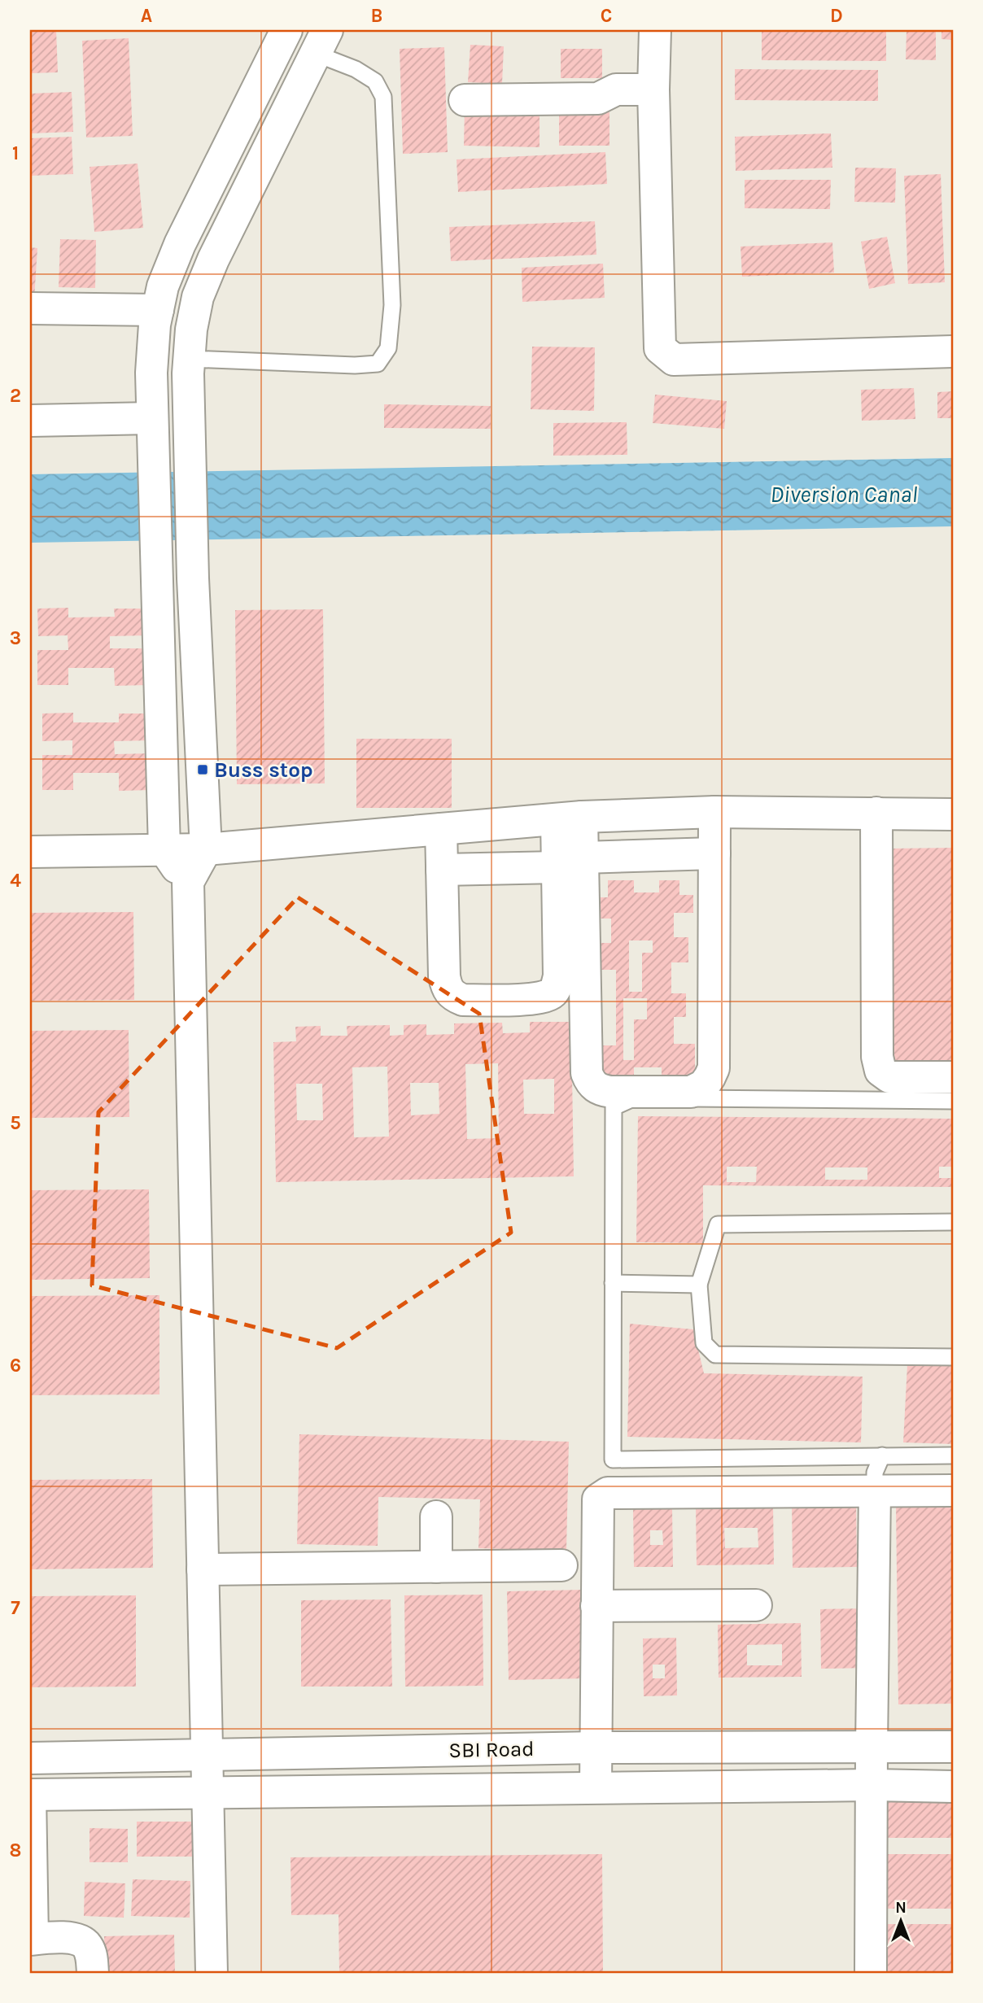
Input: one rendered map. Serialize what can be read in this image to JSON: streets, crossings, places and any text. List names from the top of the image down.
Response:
{
  "streets": {
    "street": ["SBI Road"]
  },
  "water": ["Diversion Canal"],
  "places": {
    "transit": ["Buss stop"]
  },
  "north": "top",
  "grid": {
    "columns": [
      "A",
      "B",
      "C",
      "D"
    ],
    "rows": [
      "1",
      "2",
      "3",
      "4",
      "5",
      "6",
      "7",
      "8"
    ]
  }
}
